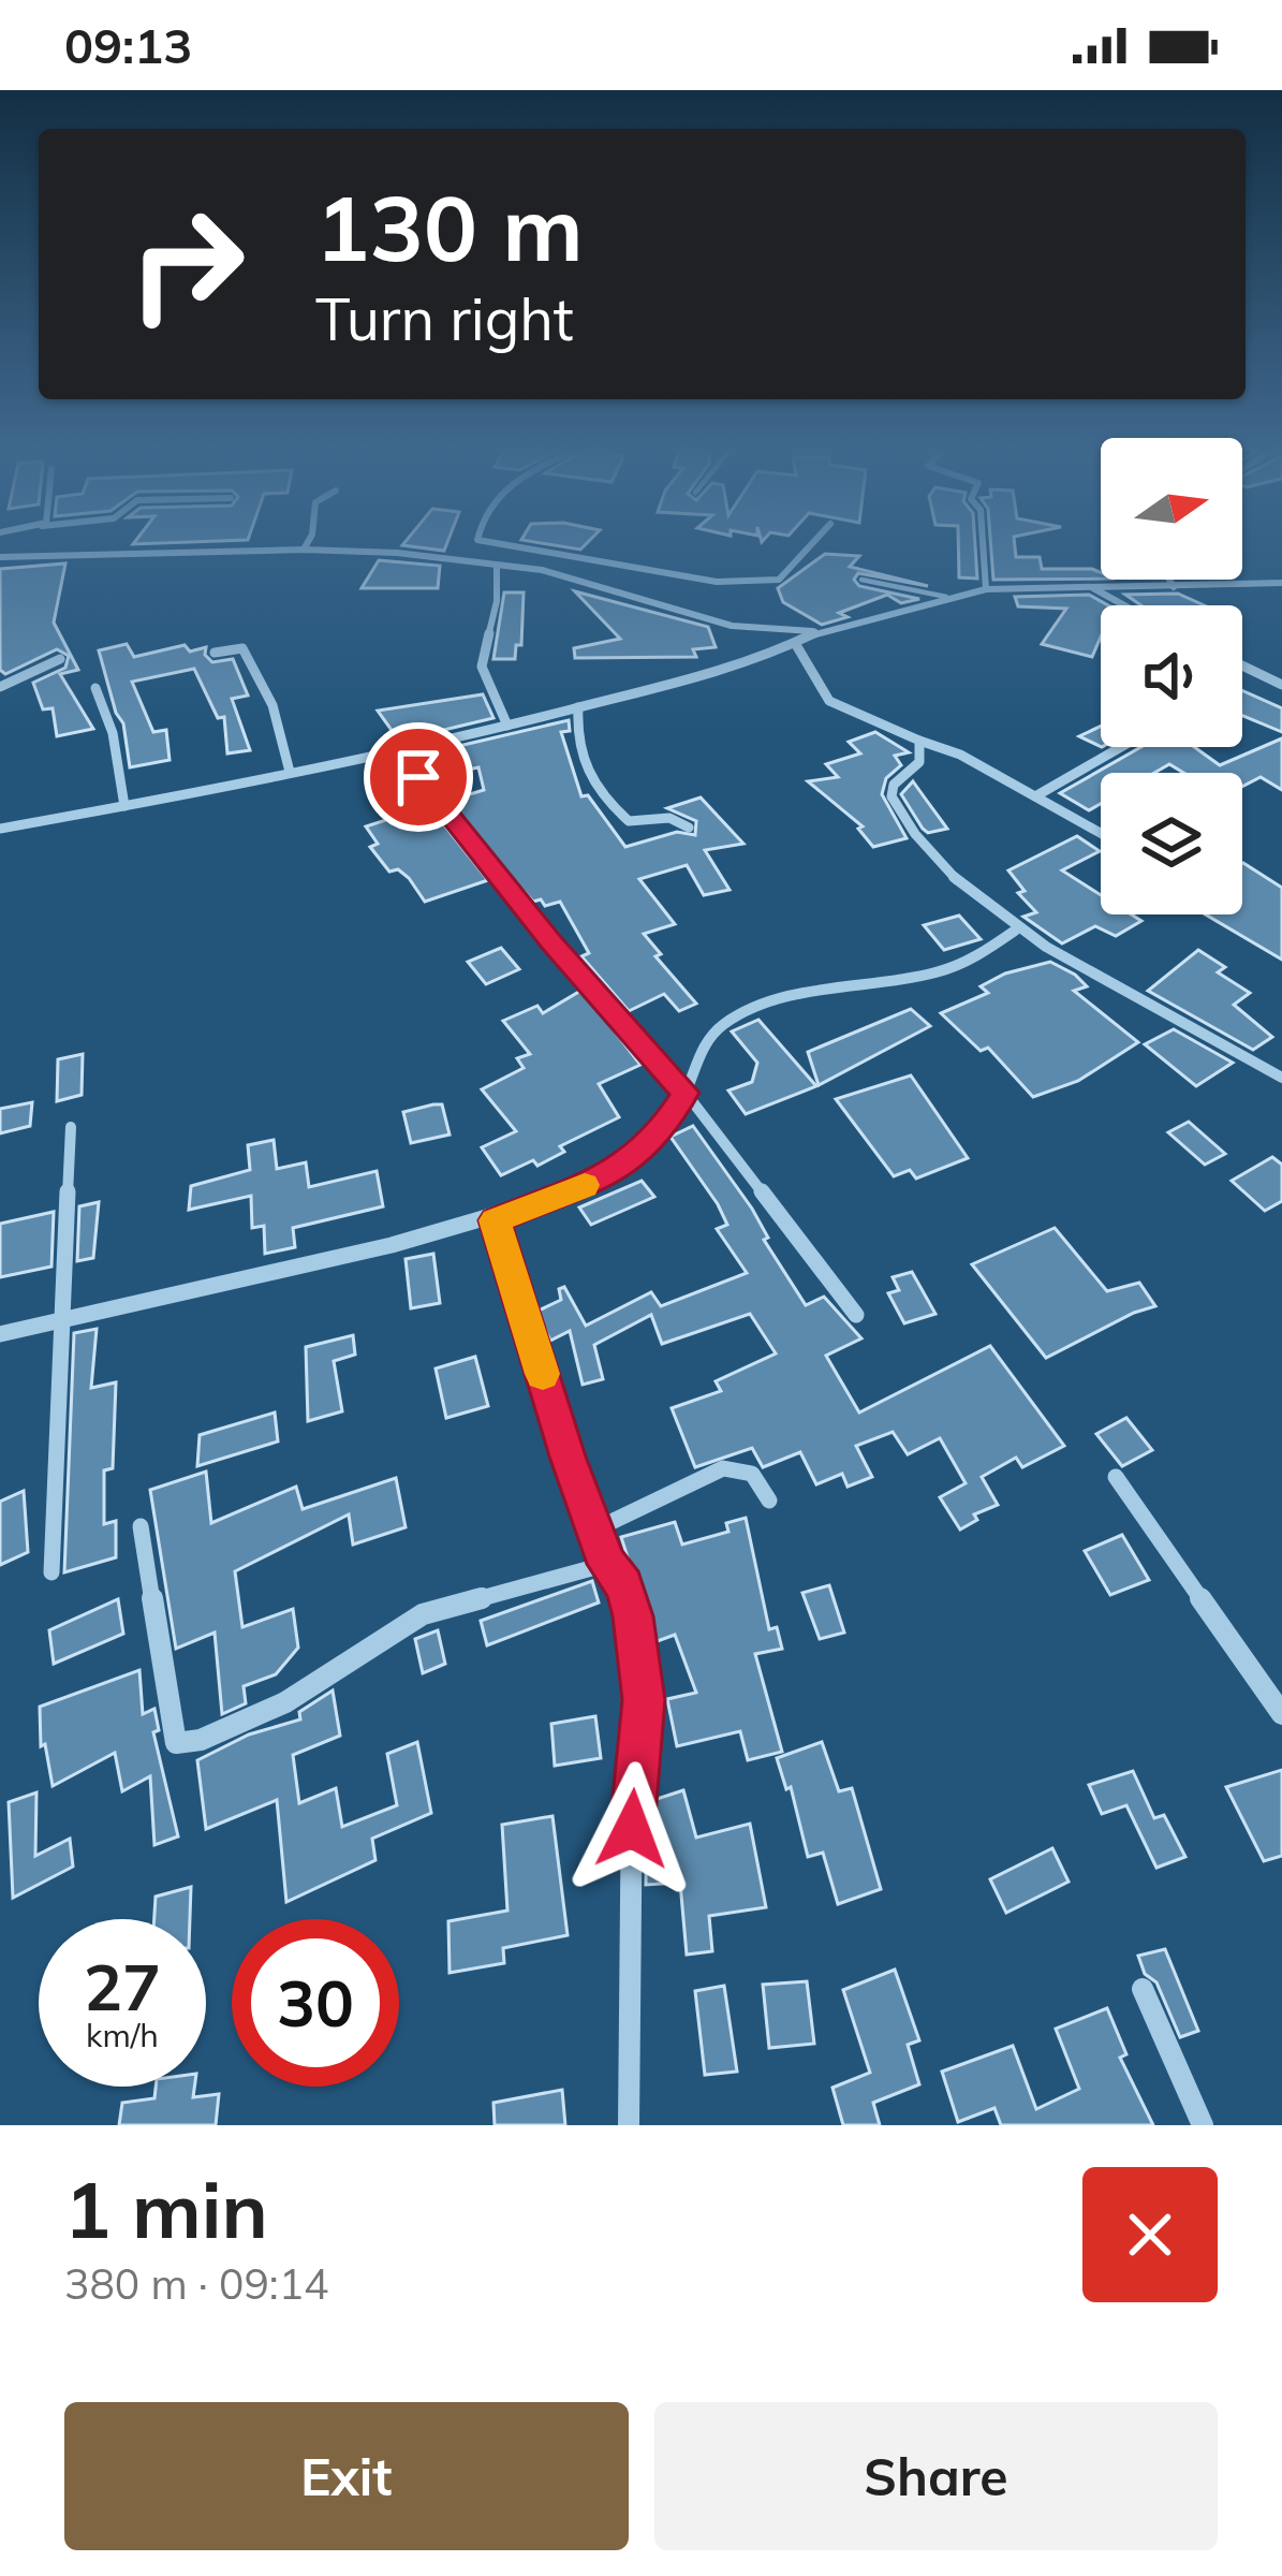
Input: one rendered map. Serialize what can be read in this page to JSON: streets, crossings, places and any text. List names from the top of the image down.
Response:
{
  "north": "right",
  "page": {
    "status": "09:13",
    "turn": ["130 m", "Turn right"],
    "speed": "27 km/h",
    "limit": "30",
    "heading": ["1 min", "380 m · 09:14"],
    "buttons": ["Exit", "Share"]
  }
}
